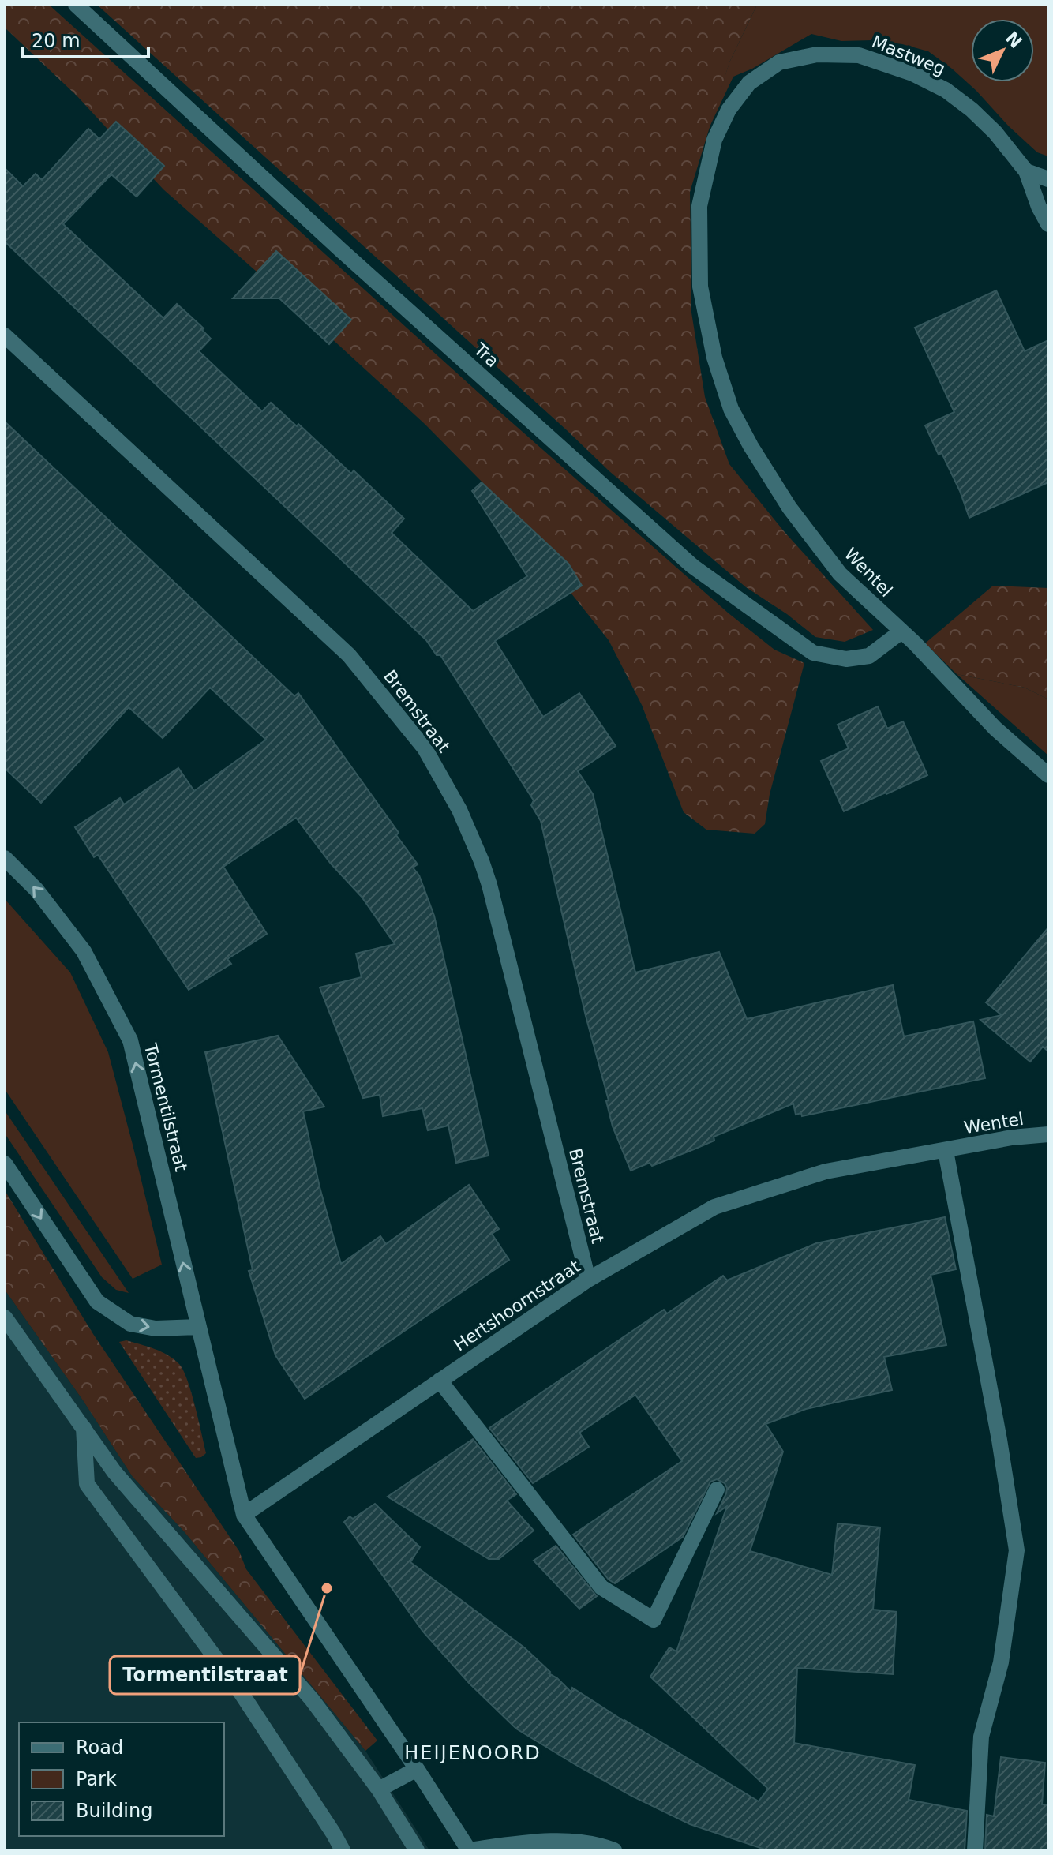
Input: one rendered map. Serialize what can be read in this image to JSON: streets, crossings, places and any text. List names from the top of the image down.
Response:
{
  "streets": {
    "street": [
      "Mastweg",
      "Tra",
      "Wentel",
      "Bremstraat",
      "Tormentilstraat",
      "Hertshoornstraat"
    ]
  },
  "crossings": [
    ["Mastweg", "Wentel"],
    ["Tra", "Wentel"],
    ["Wentel", "Hertshoornstraat"],
    ["Bremstraat", "Hertshoornstraat"],
    ["Tormentilstraat", "Hertshoornstraat"]
  ],
  "one_way": ["Tormentilstraat"],
  "districts": ["HEIJENOORD"],
  "places": ["Tormentilstraat"],
  "legend": ["Road", "Park", "Building"],
  "scale_bar": "20 m",
  "north": "top right"
}
